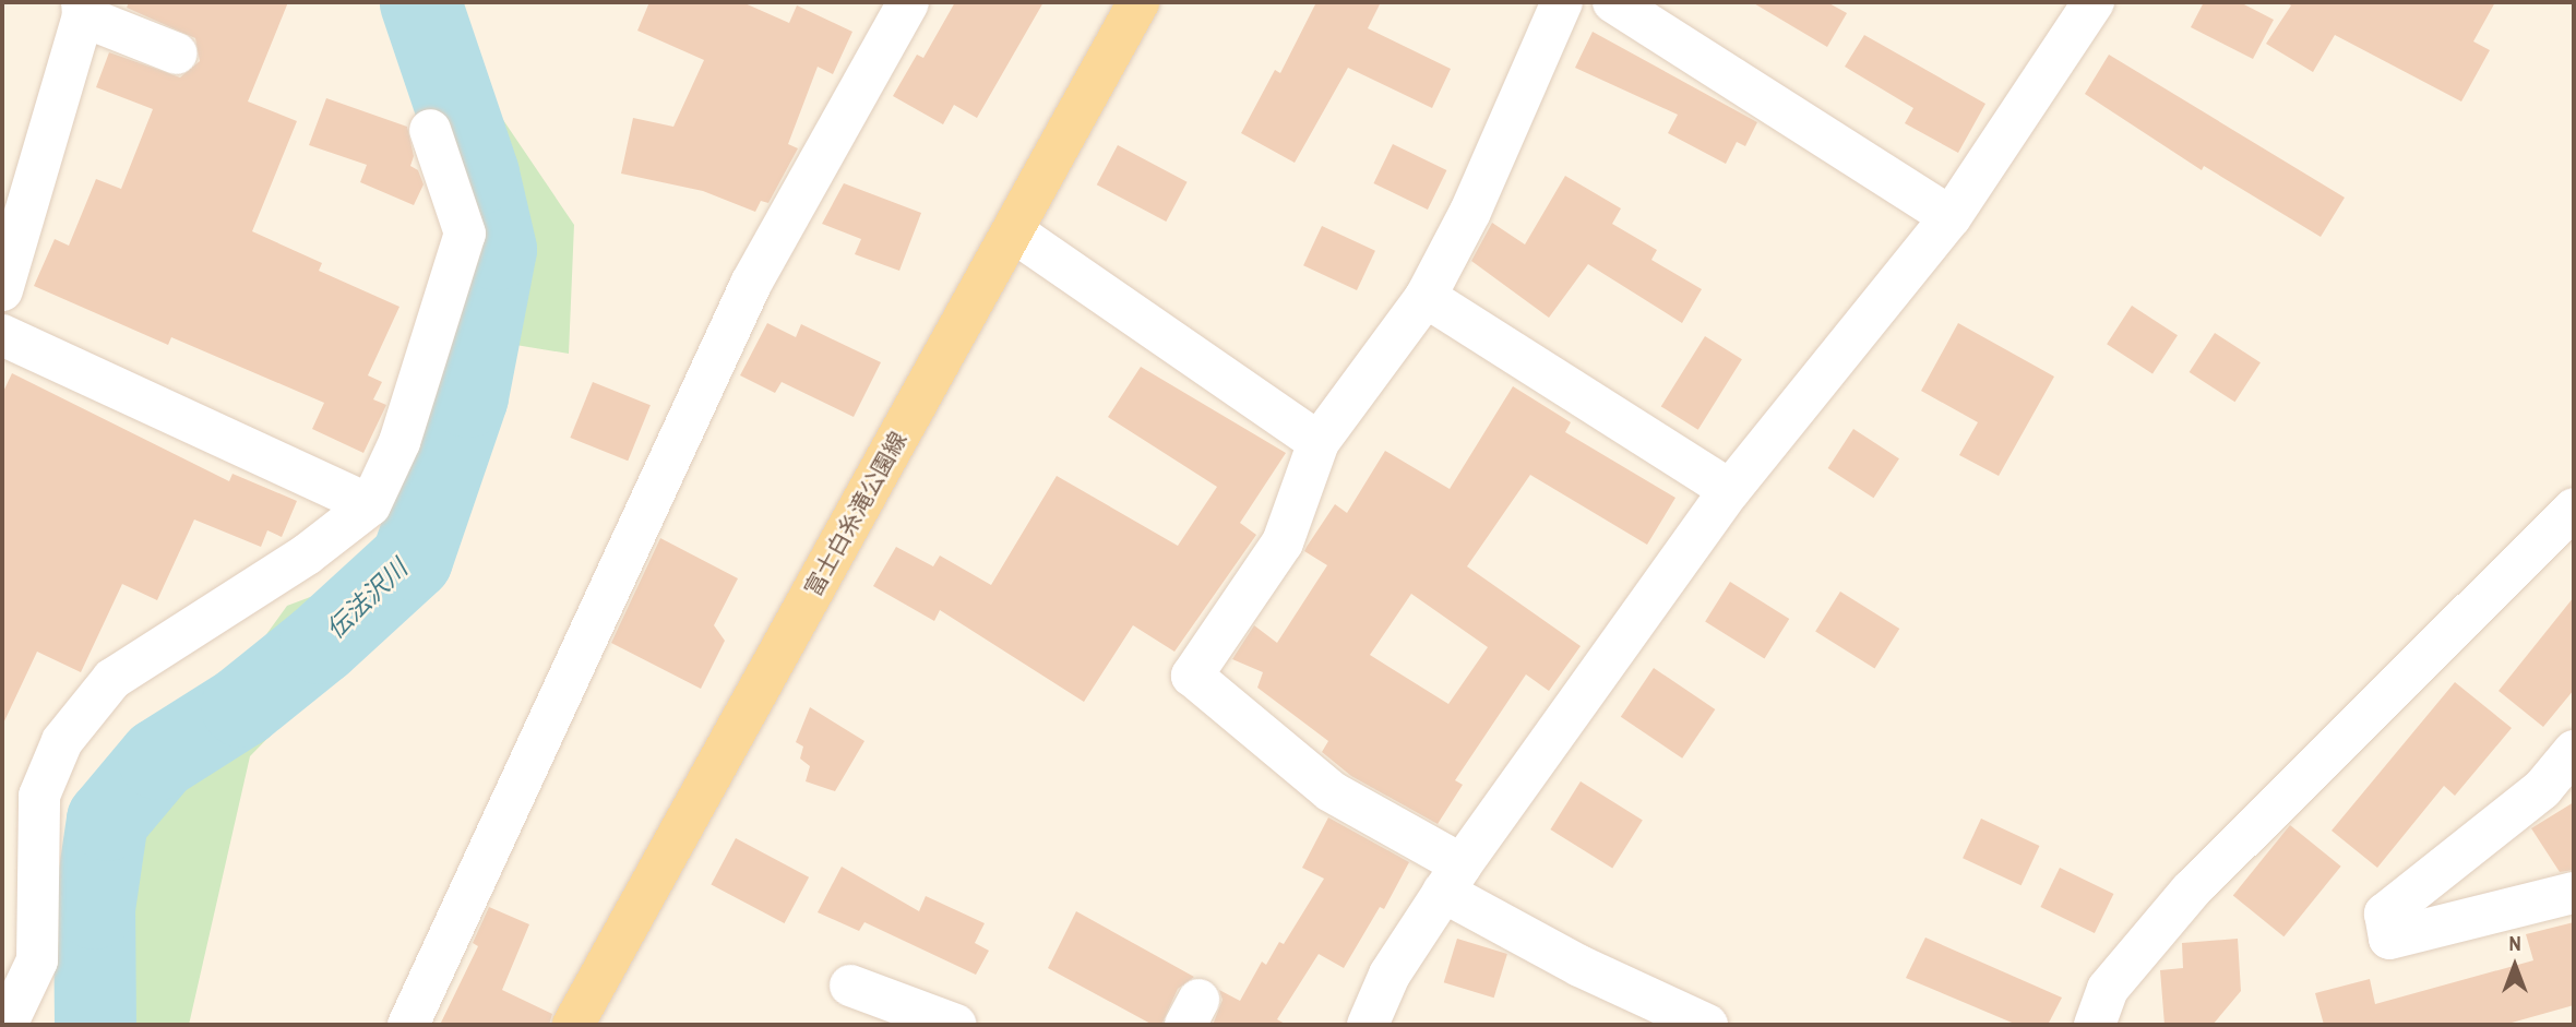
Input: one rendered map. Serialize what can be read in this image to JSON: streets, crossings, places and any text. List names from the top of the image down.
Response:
{
  "streets": {
    "main road": ["富士白糸滝公園線"]
  },
  "water": ["伝法沢川"],
  "north": "top"
}
